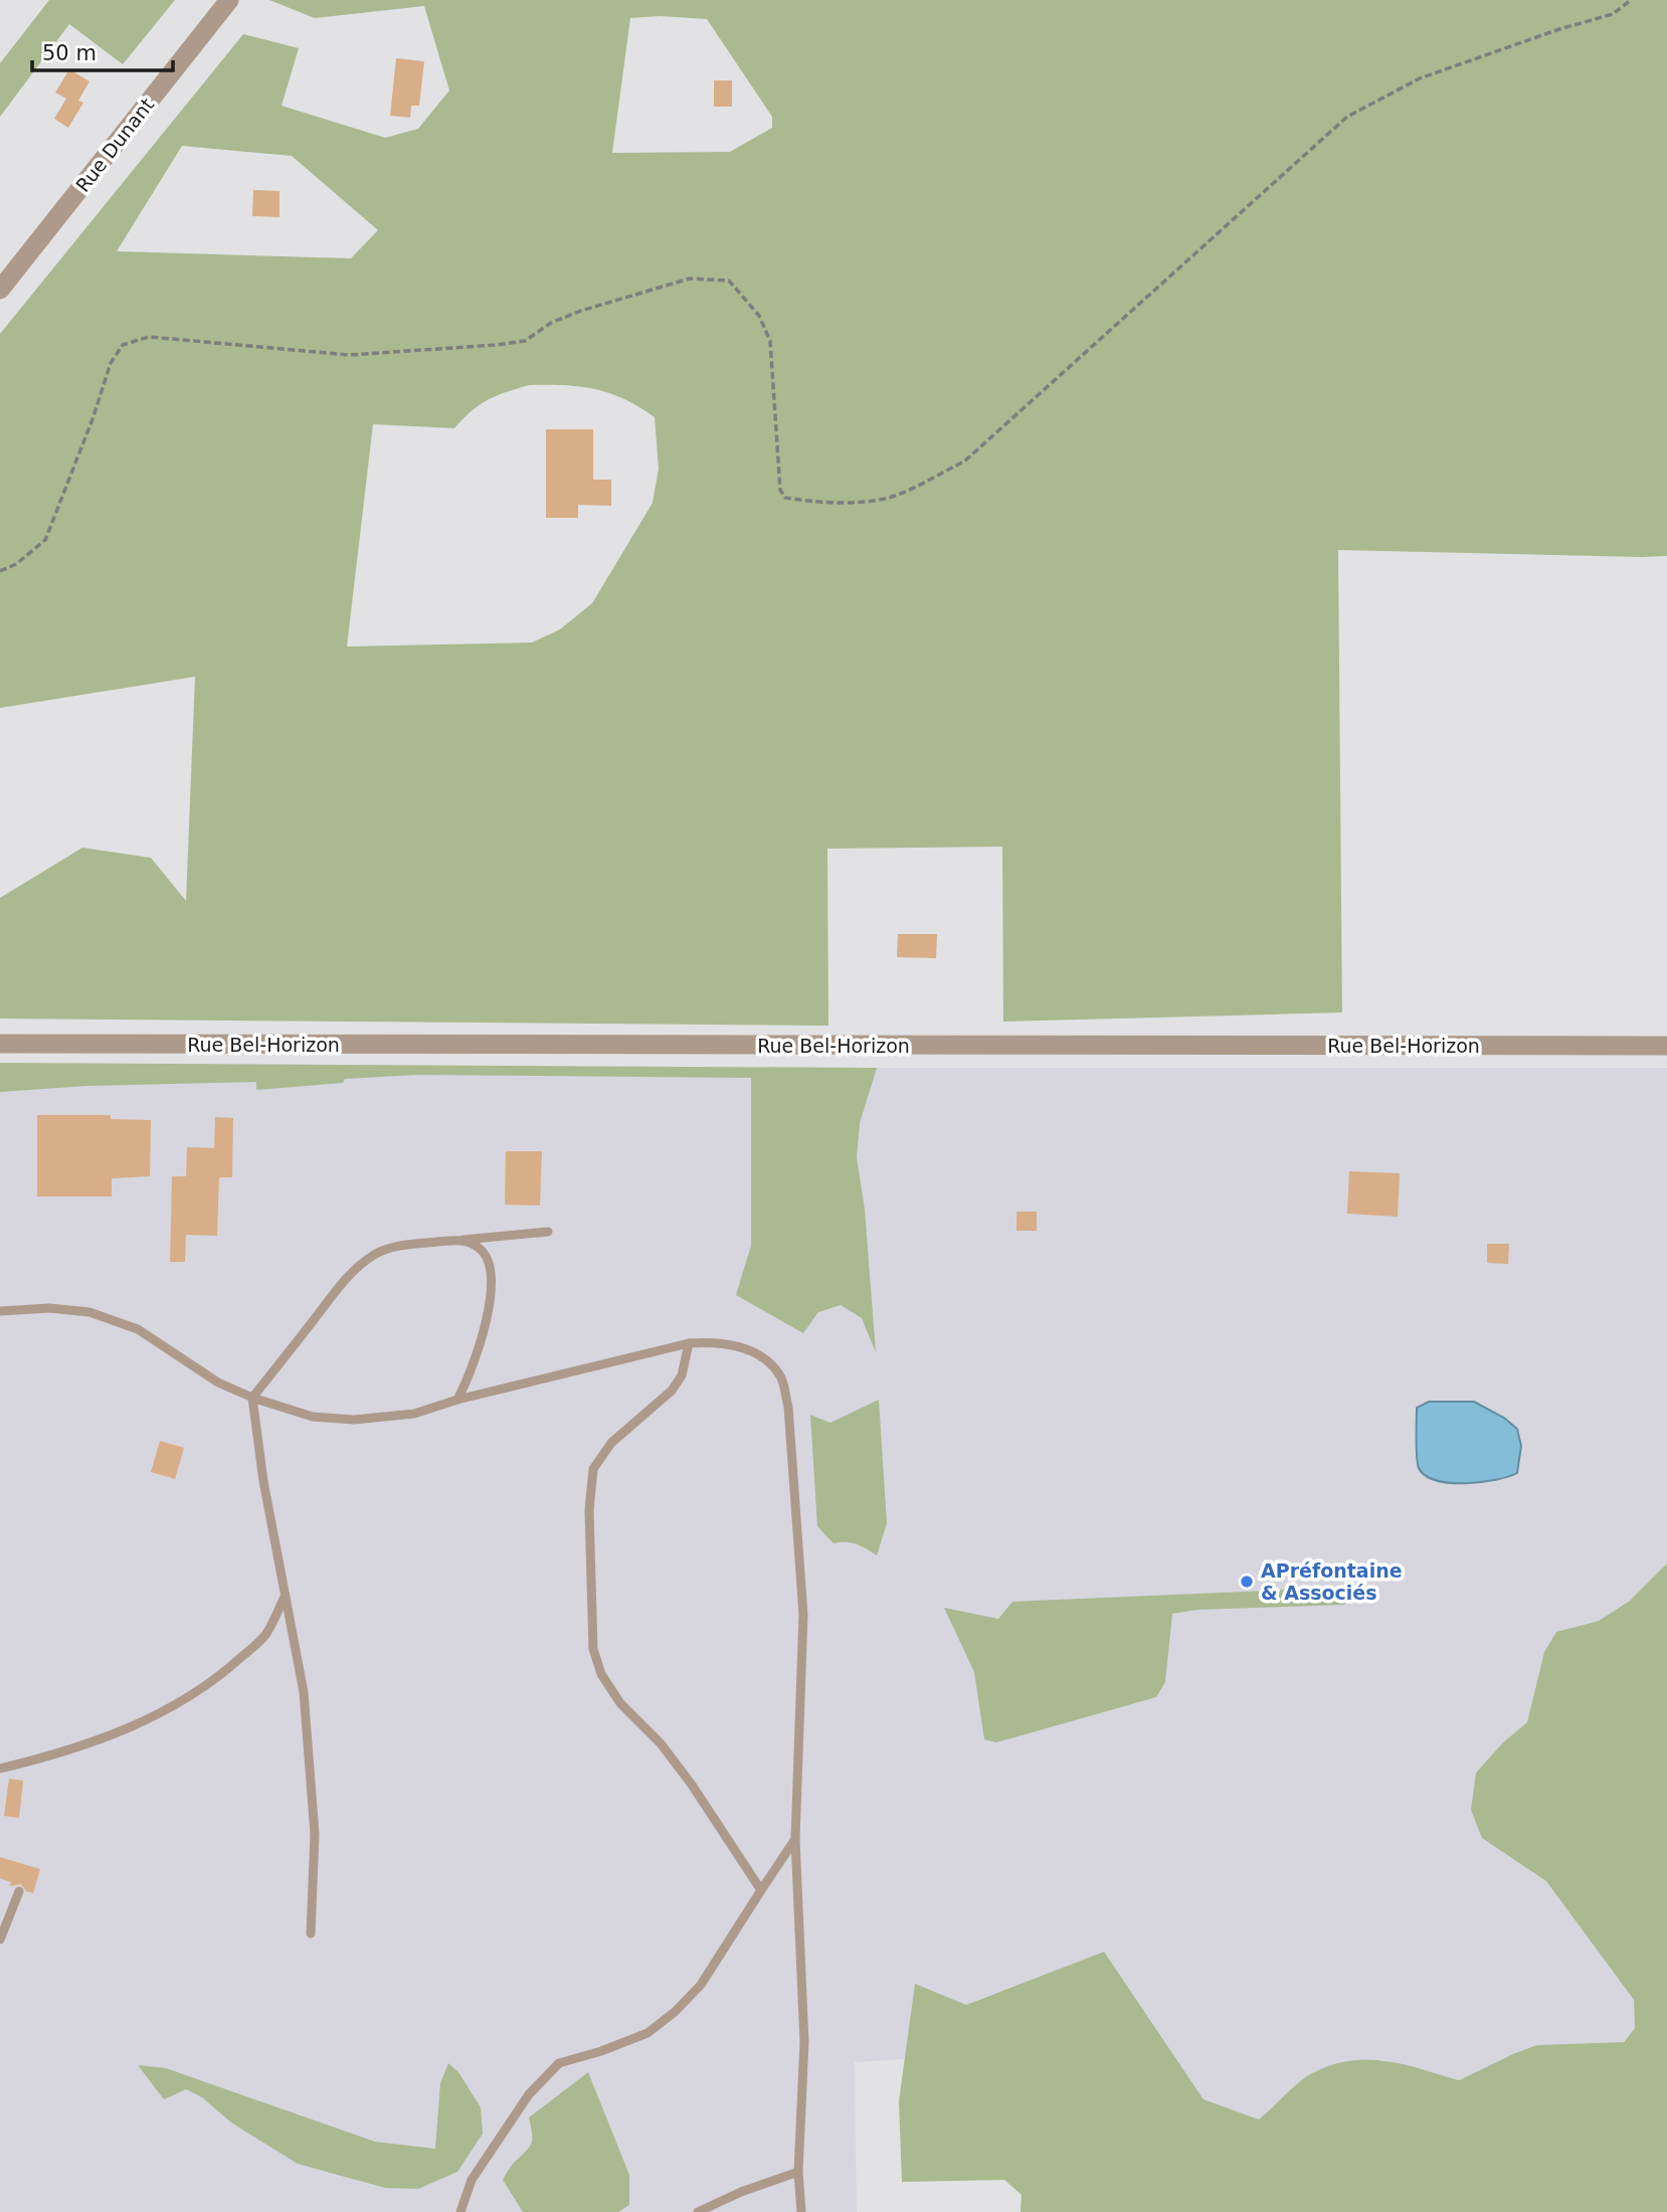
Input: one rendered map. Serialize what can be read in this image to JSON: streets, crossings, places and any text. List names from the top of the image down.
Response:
{
  "streets": {
    "street": ["Rue Dunant", "Rue Bel-Horizon"]
  },
  "places": ["APréfontaine & Associés"],
  "scale_bar": "50 m"
}
